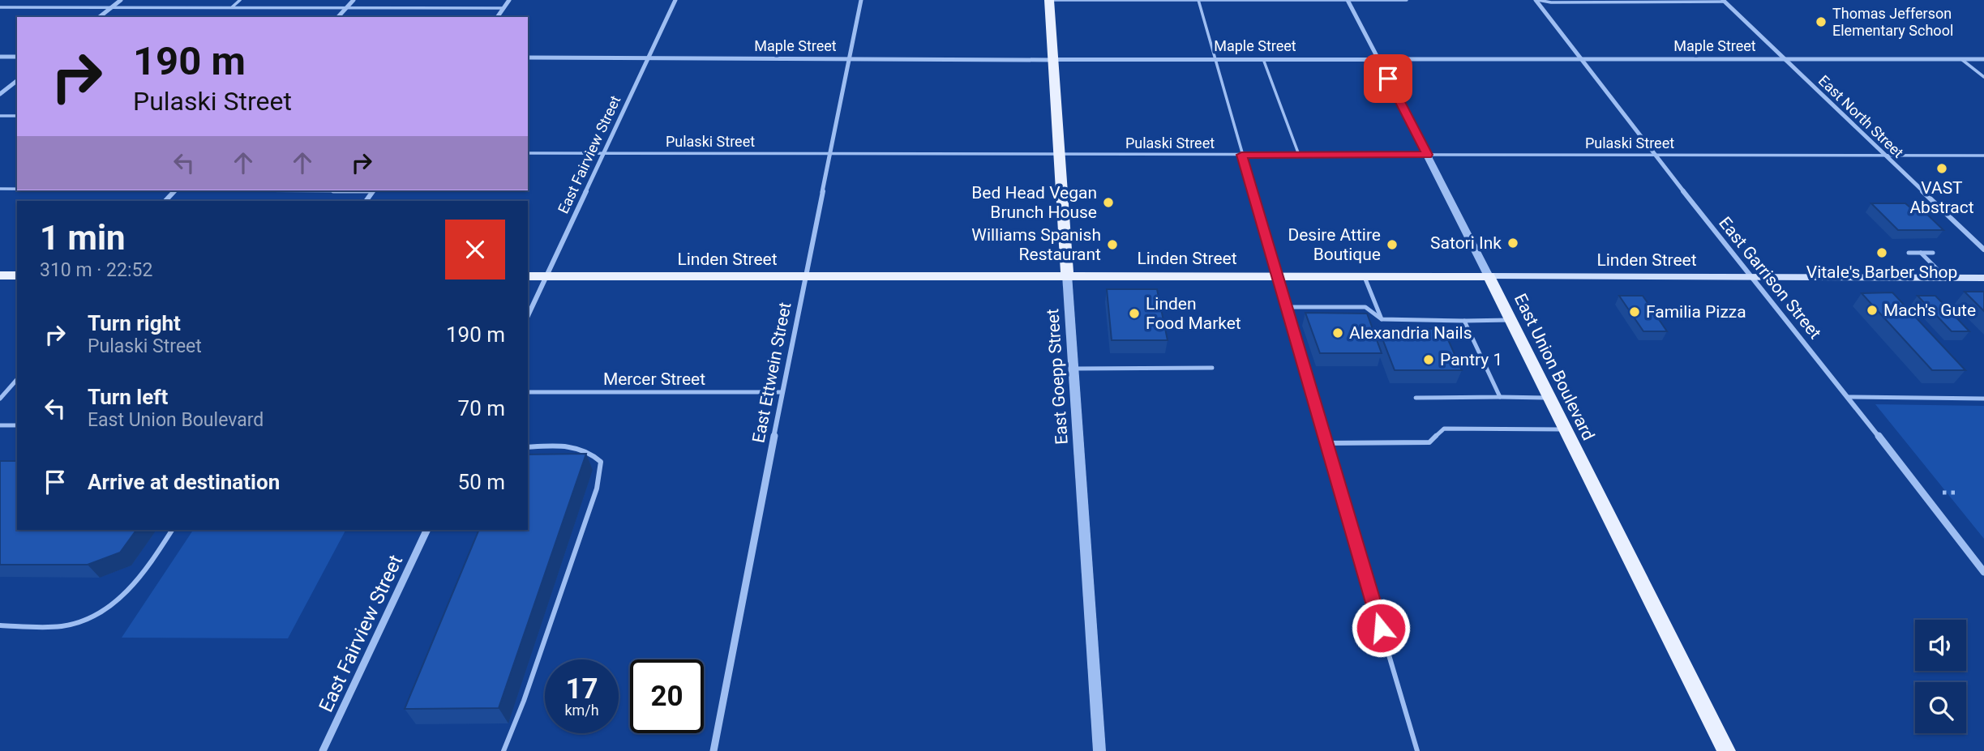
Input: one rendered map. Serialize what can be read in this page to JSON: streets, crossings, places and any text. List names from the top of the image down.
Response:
{
  "streets": {
    "main road": ["Linden Street", "East Union Boulevard", "East Goepp Street"],
    "street": [
      "Maple Street",
      "East North Street",
      "East Fairview Street",
      "East Garrison Street",
      "East Ettwein Street"
    ],
    "lane": ["Pulaski Street", "Mercer Street"]
  },
  "crossings": [
    ["Maple Street", "East North Street"],
    ["Maple Street", "East Fairview Street"],
    ["Maple Street", "East Garrison Street"],
    ["Maple Street", "East Union Boulevard"],
    ["Maple Street", "East Ettwein Street"],
    ["Maple Street", "East Goepp Street"],
    ["East North Street", "Pulaski Street"],
    ["Pulaski Street", "East Fairview Street"],
    ["Pulaski Street", "East Garrison Street"],
    ["Pulaski Street", "East Union Boulevard"],
    ["Pulaski Street", "East Ettwein Street"],
    ["Pulaski Street", "East Goepp Street"],
    ["East Fairview Street", "Linden Street"],
    ["Linden Street", "East Garrison Street"],
    ["Linden Street", "East Union Boulevard"],
    ["Linden Street", "East Ettwein Street"],
    ["Linden Street", "East Goepp Street"],
    ["East Ettwein Street", "Mercer Street"]
  ],
  "places": [
    "Thomas Jefferson Elementary School",
    "VAST Abstract",
    "Bed Head Vegan Brunch House",
    "Satori Ink",
    "Williams Spanish Restaurant",
    "Desire Attire Boutique",
    "Vitale's Barber Shop",
    "Mach's Gute",
    "Familia Pizza",
    "Linden Food Market",
    "Alexandria Nails",
    "Pantry 1"
  ],
  "page": {
    "turn": ["190 m", "Pulaski Street"],
    "heading": ["1 min", "310 m · 22:52"],
    "list": [
      {
        "name": "Turn right",
        "note": "Pulaski Street",
        "value": "190 m"
      },
      {
        "name": "Turn left",
        "note": "East Union Boulevard",
        "value": "70 m"
      },
      {
        "name": "Arrive at destination",
        "value": "50 m"
      }
    ],
    "speed": "17 km/h",
    "limit": "20"
  }
}
